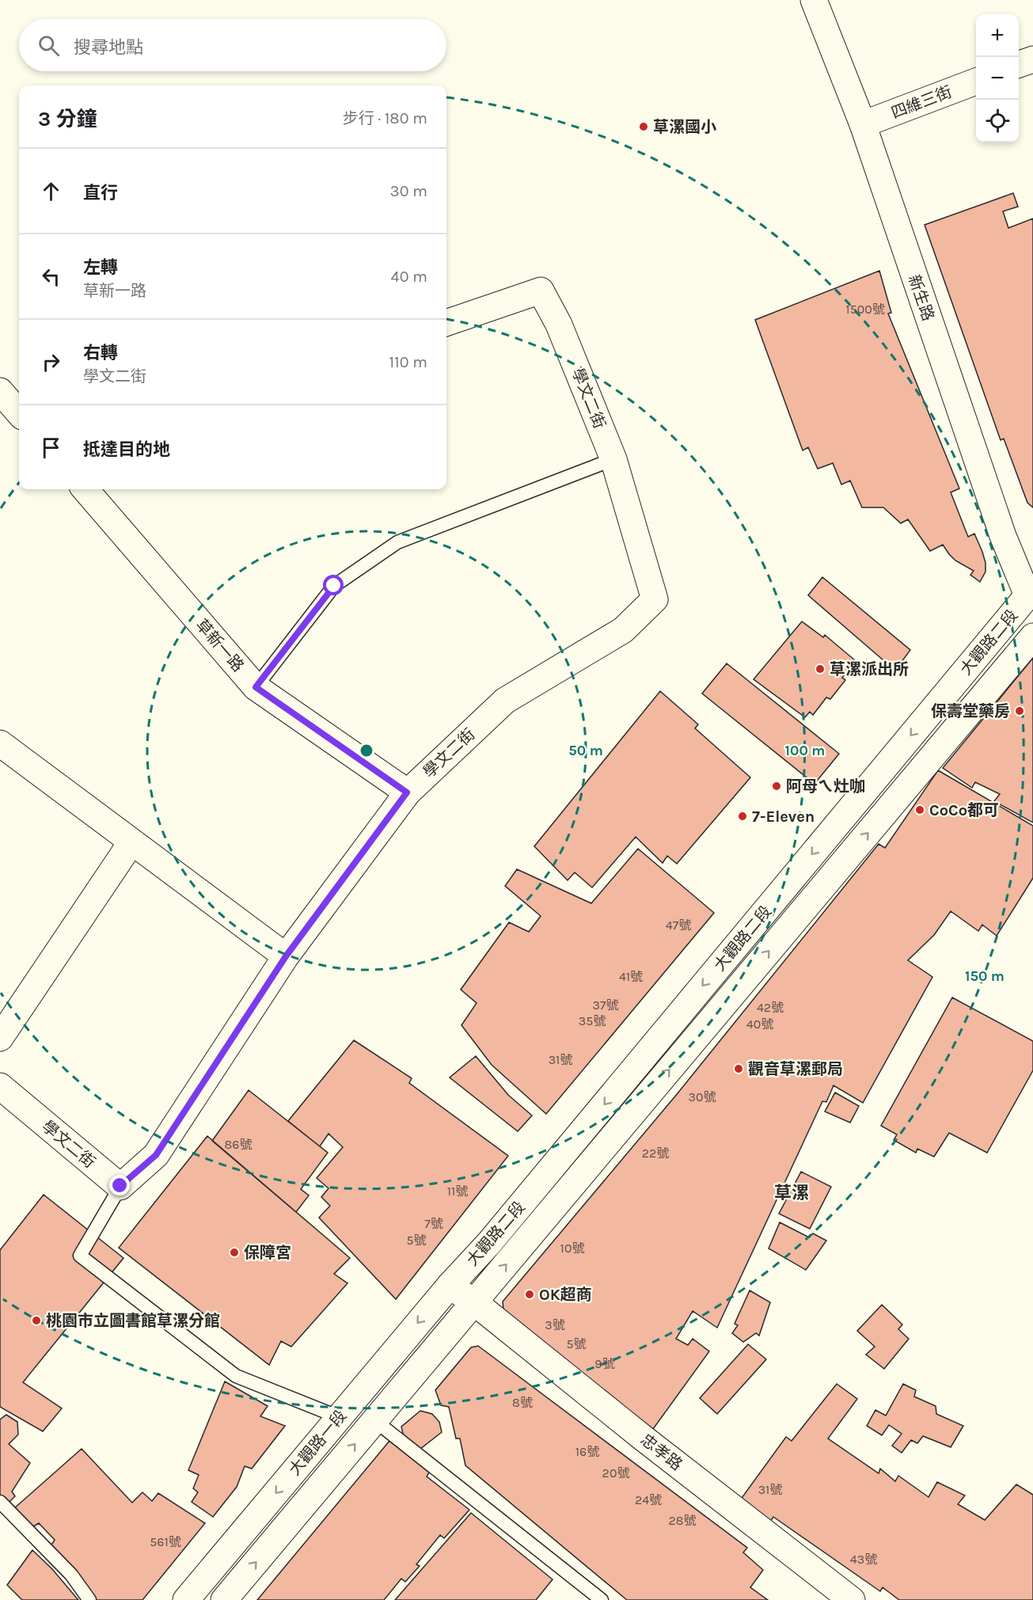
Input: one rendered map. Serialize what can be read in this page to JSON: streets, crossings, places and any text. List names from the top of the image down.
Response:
{
  "streets": {
    "street": [
      "四維三街",
      "新生路",
      "學文二街",
      "大觀路二段",
      "草新一路",
      "大觀路一段",
      "忠孝路"
    ]
  },
  "crossings": [
    ["四維三街", "新生路"],
    ["新生路", "大觀路二段"],
    ["學文二街", "草新一路"],
    ["大觀路二段", "大觀路一段"],
    ["大觀路二段", "忠孝路"],
    ["大觀路一段", "忠孝路"]
  ],
  "districts": ["草漯"],
  "places": [
    "草漯國小",
    "草漯派出所",
    "保壽堂藥房",
    "阿母ㄟ灶咖",
    "CoCo都可",
    "7-Eleven",
    "觀音草漯郵局",
    "保障宮",
    "OK超商",
    "桃園市立圖書館草漯分館"
  ],
  "house_numbers": [
    "1500號",
    "47號",
    "41號",
    "37號",
    "42號",
    "35號",
    "40號",
    "31號",
    "30號",
    "86號",
    "22號",
    "11號",
    "7號",
    "5號",
    "10號",
    "3號",
    "5號",
    "9號",
    "8號",
    "16號",
    "20號",
    "31號",
    "24號",
    "28號",
    "561號",
    "43號"
  ],
  "page": {
    "map_buttons": ["+", "−"],
    "search": "搜尋地點",
    "heading": ["3 分鐘", "步行 · 180 m"],
    "list": [
      ["直行", "30 m"],
      ["左轉", "草新一路", "40 m"],
      ["右轉", "學文二街", "110 m"],
      "抵達目的地"
    ]
  },
  "rings": ["50 m", "100 m", "150 m"]
}
